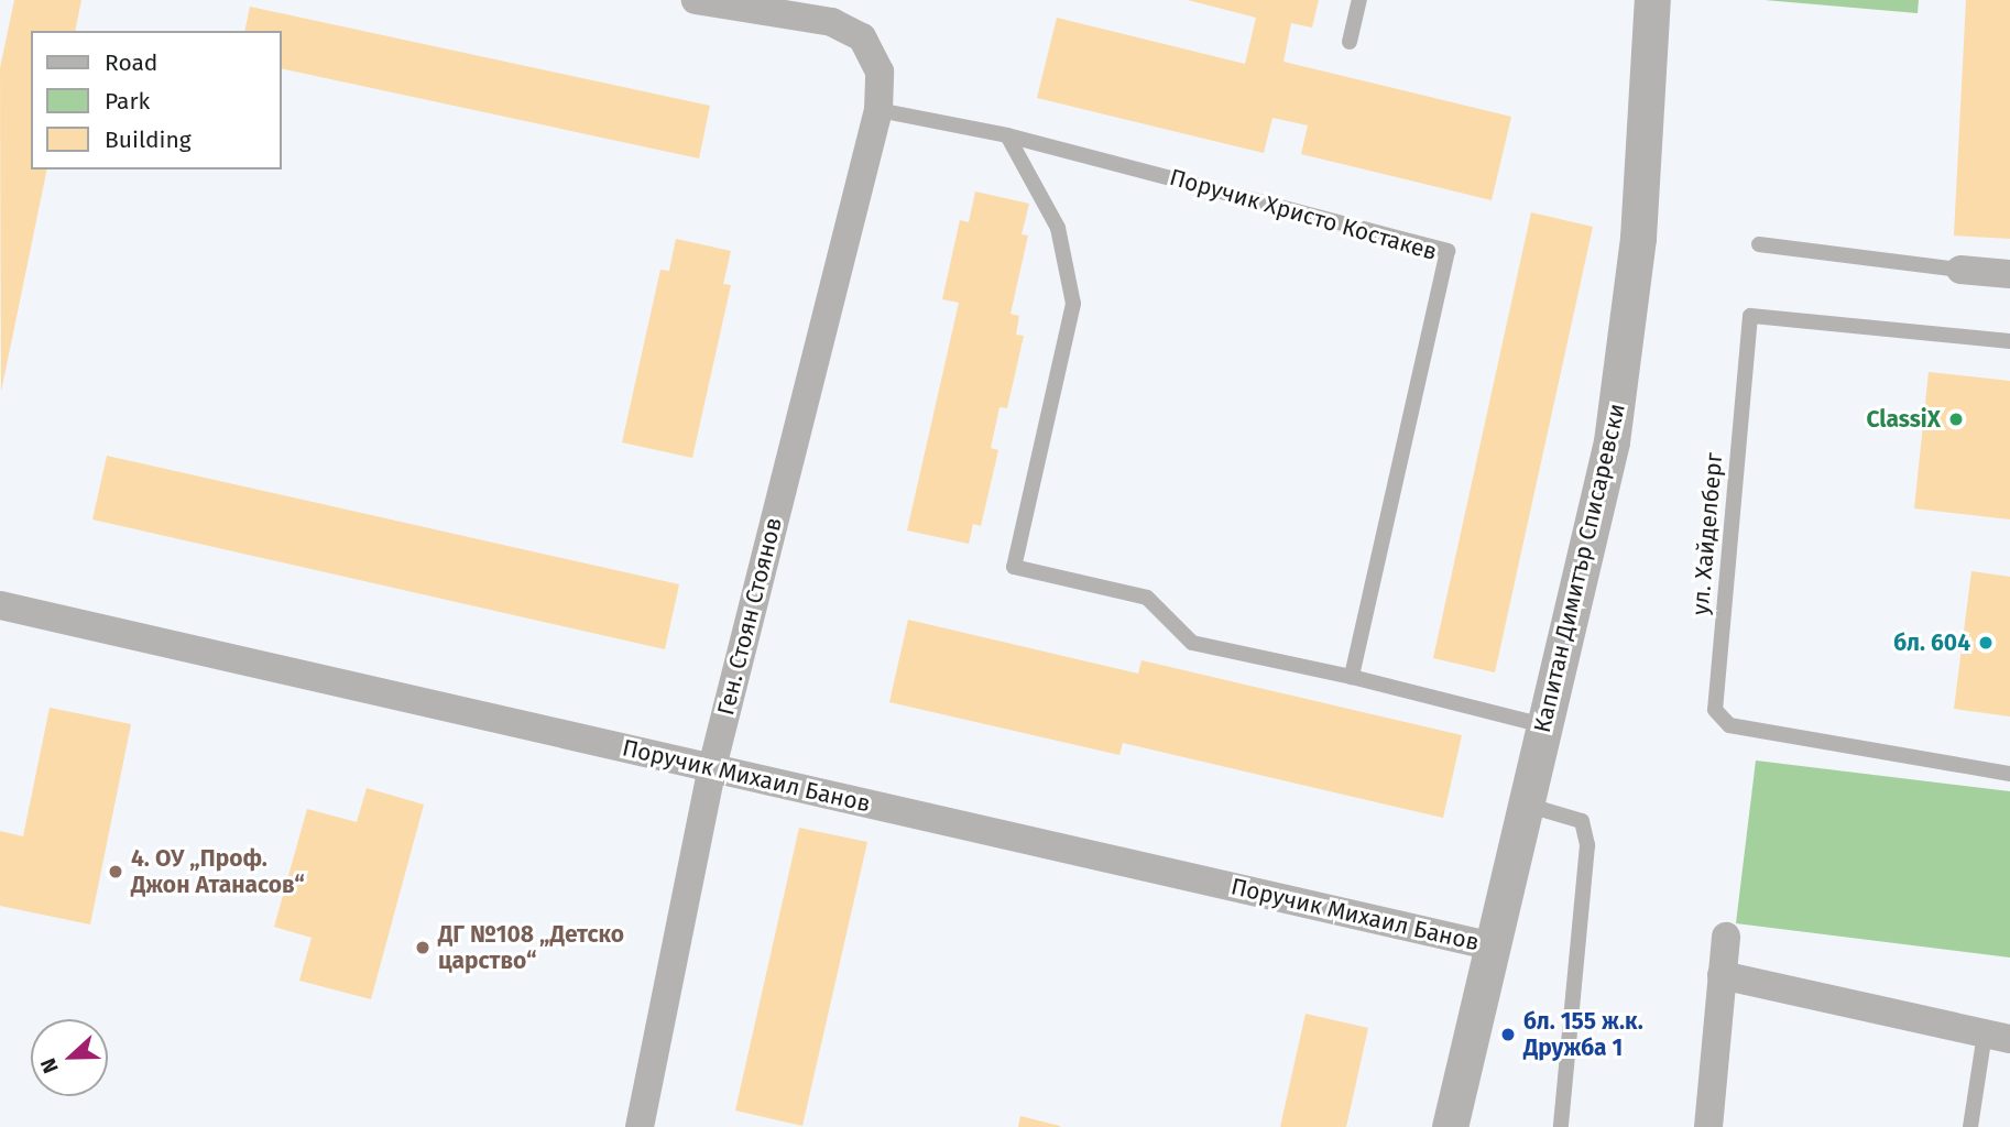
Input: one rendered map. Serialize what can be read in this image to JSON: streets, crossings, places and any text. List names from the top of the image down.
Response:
{
  "streets": {
    "street": ["Капитан Димитър Списаревски", "Ген. Стоян Стоянов", "Поручик Михаил Банов"],
    "lane": ["Поручик Христо Костакев", "ул. Хайделберг"]
  },
  "crossings": [
    ["Поручик Христо Костакев", "Ген. Стоян Стоянов"],
    ["Капитан Димитър Списаревски", "Поручик Михаил Банов"],
    ["Ген. Стоян Стоянов", "Поручик Михаил Банов"]
  ],
  "places": [
    "ClassiX",
    "бл. 604",
    "4. ОУ „Проф. Джон Атанасов“",
    "ДГ №108 „Детско царство“",
    "бл. 155 ж.к. Дружба 1"
  ],
  "legend": ["Road", "Park", "Building"],
  "north": "left"
}
